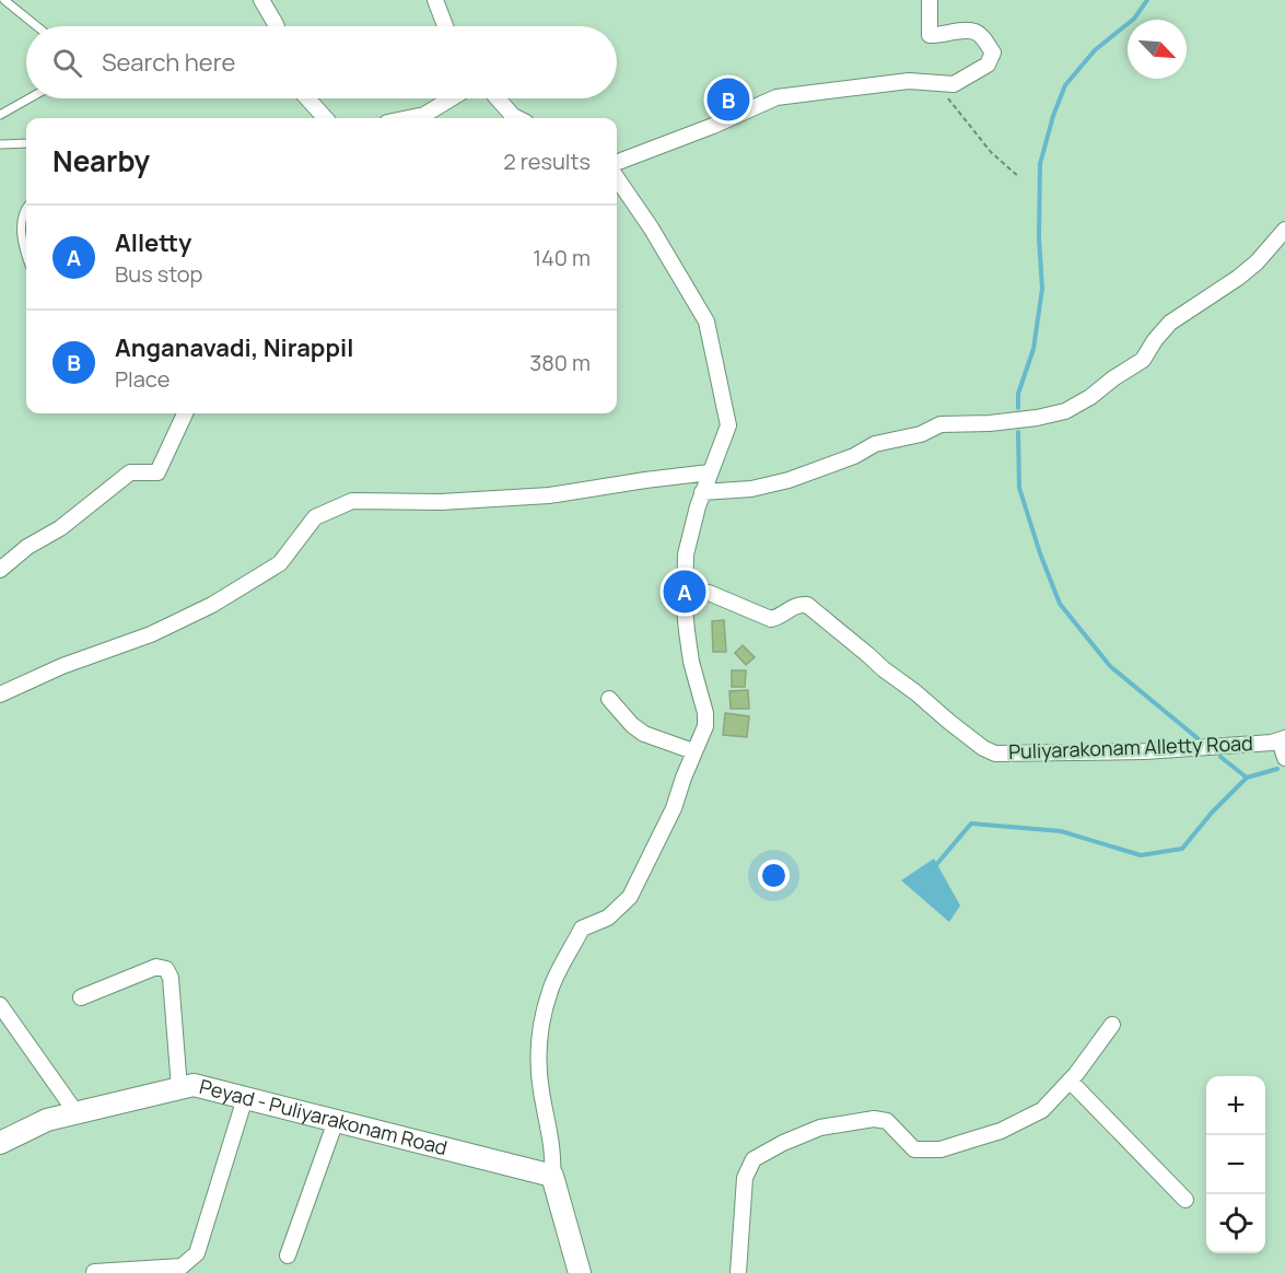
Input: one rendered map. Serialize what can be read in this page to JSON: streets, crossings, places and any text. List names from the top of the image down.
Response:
{
  "streets": {
    "main road": ["Peyad - Puliyarakonam Road"],
    "street": ["Puliyarakonam Alletty Road"]
  },
  "north": "bottom right",
  "page": {
    "search": "Search here",
    "pins": ["B", "A"],
    "heading": ["Nearby", "2 results"],
    "list": [
      {
        "mark": "A",
        "name": "Alletty",
        "note": "Bus stop",
        "value": "140 m"
      },
      {
        "mark": "B",
        "name": "Anganavadi, Nirappil",
        "note": "Place",
        "value": "380 m"
      }
    ],
    "map_buttons": ["+", "−"]
  }
}
